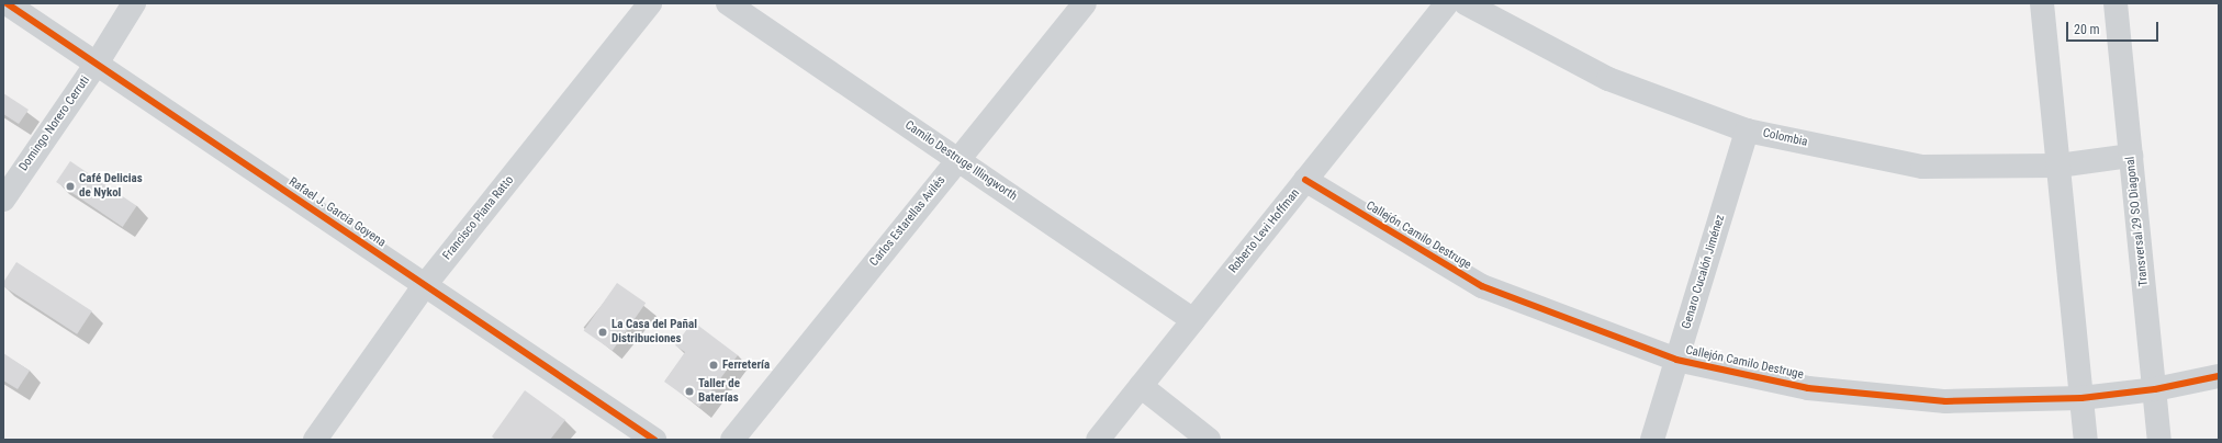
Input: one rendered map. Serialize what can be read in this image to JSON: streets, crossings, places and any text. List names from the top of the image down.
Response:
{
  "streets": {
    "street": [
      "Domingo Norero Cerruti",
      "Colombia",
      "Camilo Destruge Illingworth",
      "Rafael J. Garcia Goyena",
      "Francisco Piana Ratto",
      "Carlos Estarellas Avilés",
      "Transversal 29 SO Diagonal",
      "Roberto Levi Hoffman",
      "Callejón Camilo Destruge",
      "Genaro Cucalón Jiménez"
    ]
  },
  "crossings": [
    ["Domingo Norero Cerruti", "Rafael J. Garcia Goyena"],
    ["Colombia", "Transversal 29 SO Diagonal"],
    ["Colombia", "Genaro Cucalón Jiménez"],
    ["Camilo Destruge Illingworth", "Carlos Estarellas Avilés"],
    ["Camilo Destruge Illingworth", "Roberto Levi Hoffman"],
    ["Rafael J. Garcia Goyena", "Francisco Piana Ratto"],
    ["Transversal 29 SO Diagonal", "Callejón Camilo Destruge"],
    ["Roberto Levi Hoffman", "Callejón Camilo Destruge"],
    ["Callejón Camilo Destruge", "Genaro Cucalón Jiménez"]
  ],
  "places": [
    "Café Delicias de Nykol",
    "La Casa del Pañal Distribuciones",
    "Ferretería",
    "Taller de Baterías"
  ],
  "scale_bar": "20 m"
}
